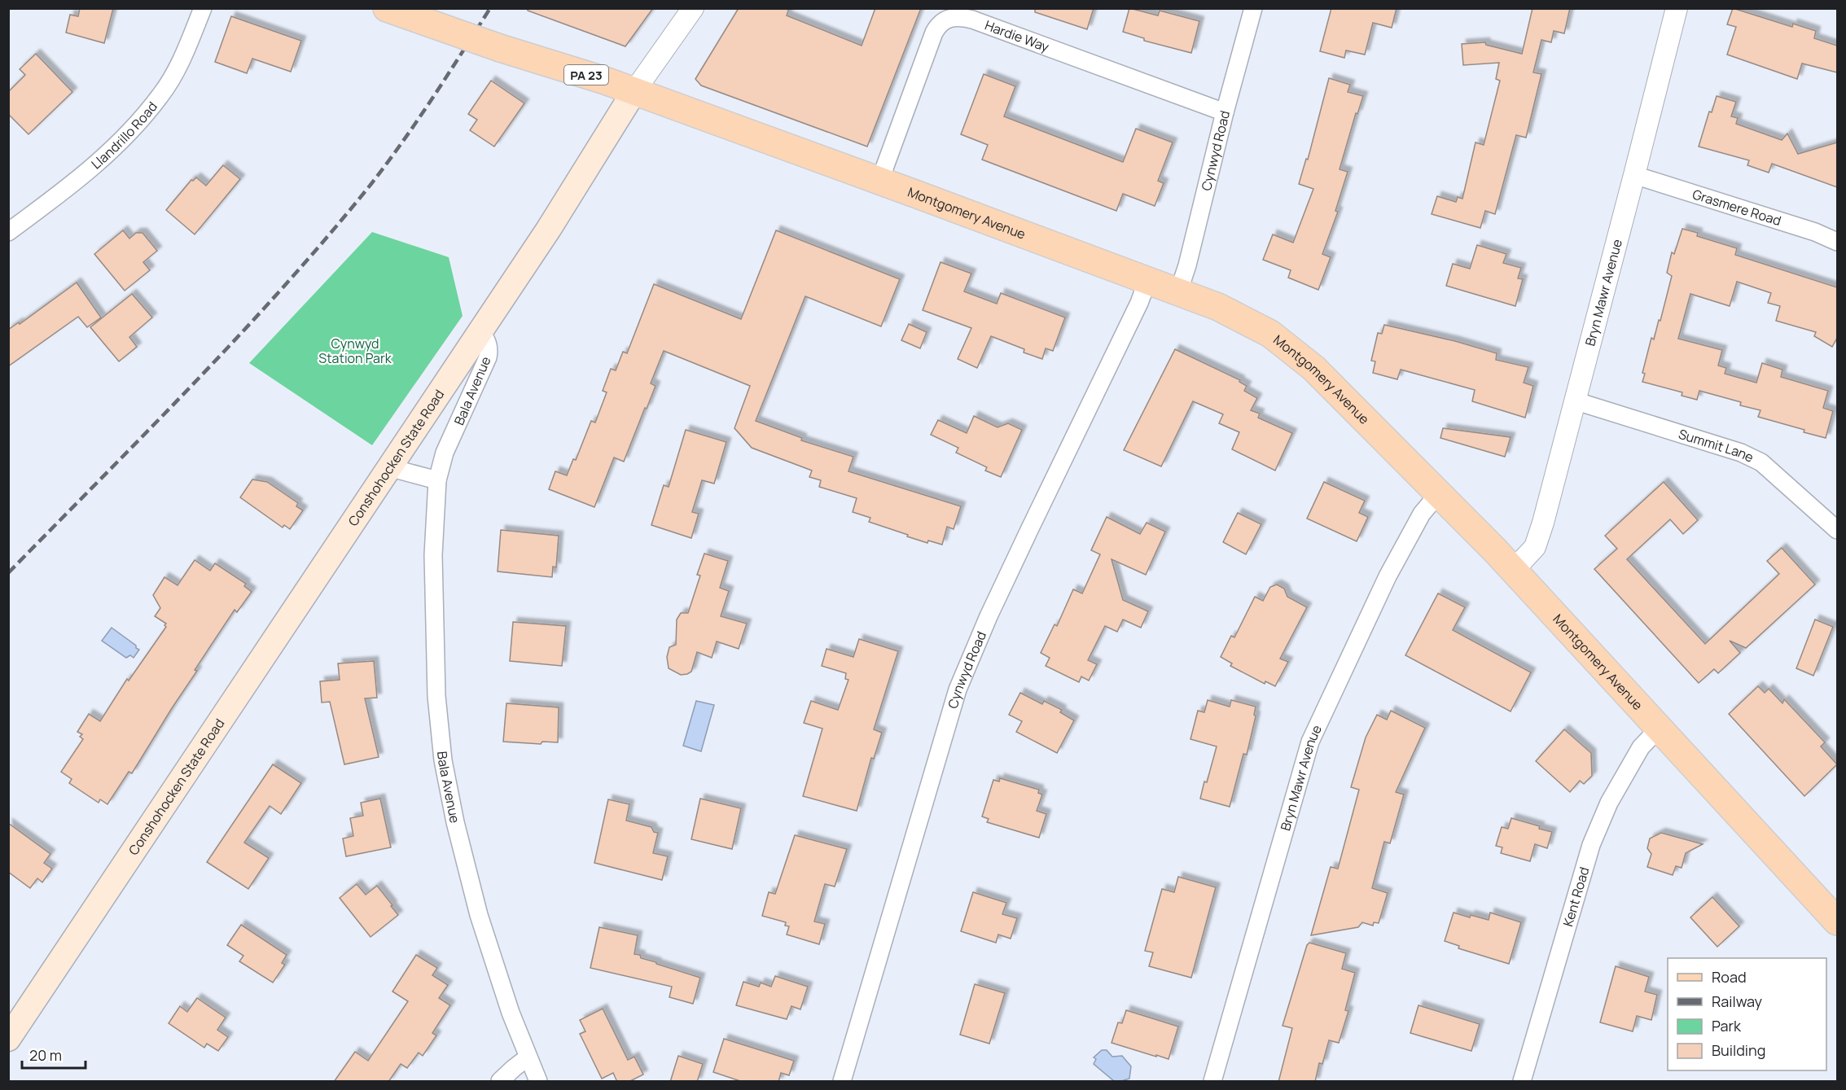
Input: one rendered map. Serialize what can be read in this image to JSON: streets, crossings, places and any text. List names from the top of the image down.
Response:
{
  "streets": {
    "main road": ["PA 23", "Montgomery Avenue", "Conshohocken State Road"],
    "street": [
      "Hardie Way",
      "Llandrillo Road",
      "Cynwyd Road",
      "Grasmere Road",
      "Bryn Mawr Avenue",
      "Bala Avenue",
      "Summit Lane",
      "Kent Road"
    ]
  },
  "crossings": [
    ["Hardie Way", "Cynwyd Road"],
    ["Hardie Way", "Montgomery Avenue"],
    ["PA 23", "Montgomery Avenue"],
    ["PA 23", "Conshohocken State Road"],
    ["Cynwyd Road", "Montgomery Avenue"],
    ["Grasmere Road", "Bryn Mawr Avenue"],
    ["Montgomery Avenue", "Bryn Mawr Avenue"],
    ["Montgomery Avenue", "Conshohocken State Road"],
    ["Montgomery Avenue", "Kent Road"],
    ["Bryn Mawr Avenue", "Summit Lane"],
    ["Bala Avenue", "Conshohocken State Road"]
  ],
  "parks": ["Cynwyd Station Park"],
  "legend": [
    "Road",
    "Railway",
    "Park",
    "Building"
  ],
  "scale_bar": "20 m"
}
